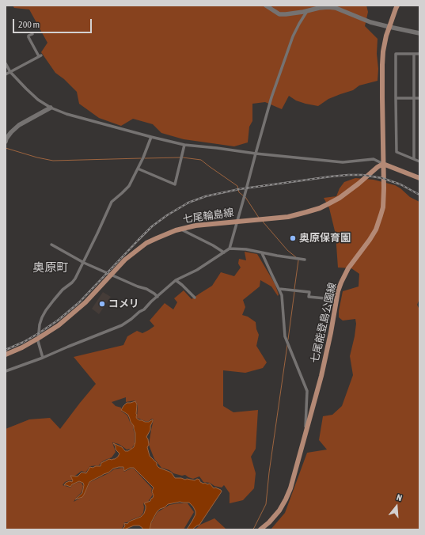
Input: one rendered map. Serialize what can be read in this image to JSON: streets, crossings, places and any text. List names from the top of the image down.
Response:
{
  "streets": {
    "main road": ["七尾輪島線", "七尾能登島公園線"]
  },
  "crossings": [
    ["七尾輪島線", "七尾能登島公園線"]
  ],
  "districts": ["奥原町"],
  "places": ["奥原保育園", "コメリ"],
  "scale_bar": "200 m",
  "north": "top"
}
